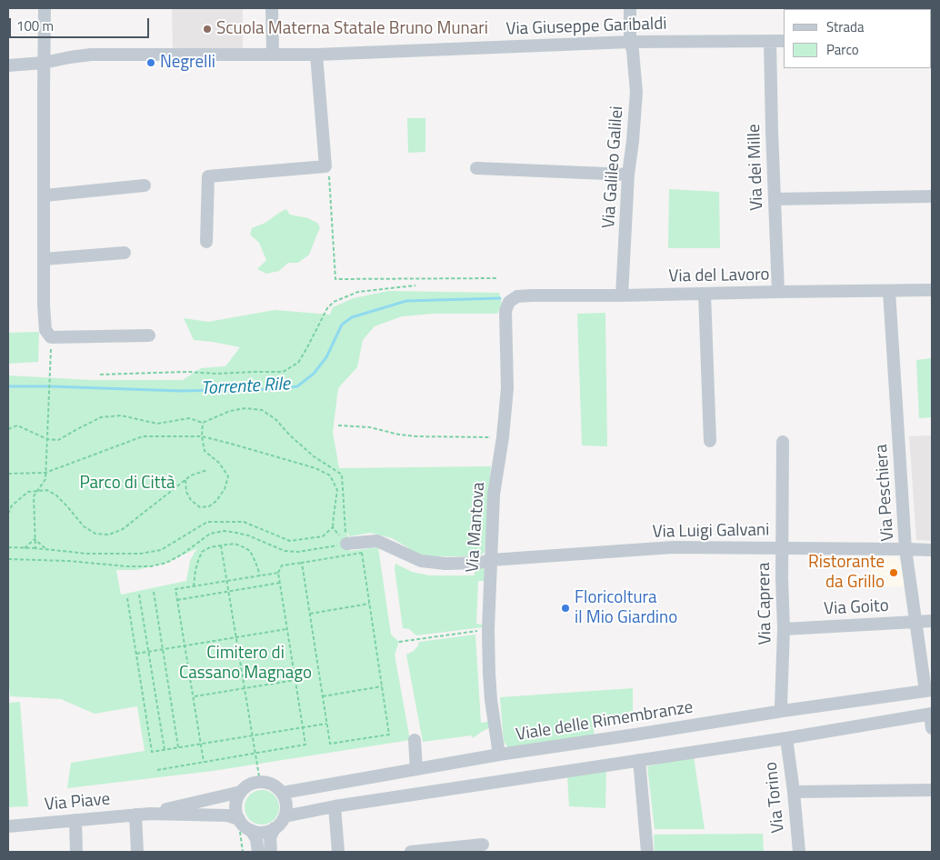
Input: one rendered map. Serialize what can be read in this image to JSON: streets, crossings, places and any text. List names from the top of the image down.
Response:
{
  "streets": {
    "street": [
      "Via Giuseppe Garibaldi",
      "Via Galileo Galilei",
      "Via dei Mille",
      "Via del Lavoro",
      "Via Peschiera",
      "Via Mantova",
      "Via Luigi Galvani",
      "Via Caprera",
      "Via Goito",
      "Viale delle Rimembranze",
      "Via Torino",
      "Via Piave"
    ]
  },
  "crossings": [
    ["Via Giuseppe Garibaldi", "Via Galileo Galilei"],
    ["Via Giuseppe Garibaldi", "Via dei Mille"],
    ["Via Galileo Galilei", "Via del Lavoro"],
    ["Via dei Mille", "Via del Lavoro"],
    ["Via del Lavoro", "Via Peschiera"],
    ["Via del Lavoro", "Via Mantova"],
    ["Via Peschiera", "Via Luigi Galvani"],
    ["Via Peschiera", "Via Goito"],
    ["Via Peschiera", "Viale delle Rimembranze"],
    ["Via Mantova", "Via Luigi Galvani"],
    ["Via Mantova", "Viale delle Rimembranze"],
    ["Via Luigi Galvani", "Via Caprera"],
    ["Via Caprera", "Via Goito"],
    ["Via Caprera", "Viale delle Rimembranze"],
    ["Viale delle Rimembranze", "Via Piave"]
  ],
  "water": ["Torrente Rile"],
  "parks": ["Parco di Città", "Cimitero di Cassano Magnago"],
  "places": [
    "Scuola Materna Statale Bruno Munari",
    "Negrelli",
    "Ristorante da Grillo",
    "Floricoltura il Mio Giardino"
  ],
  "legend": ["Strada", "Parco"],
  "scale_bar": "100 m"
}
